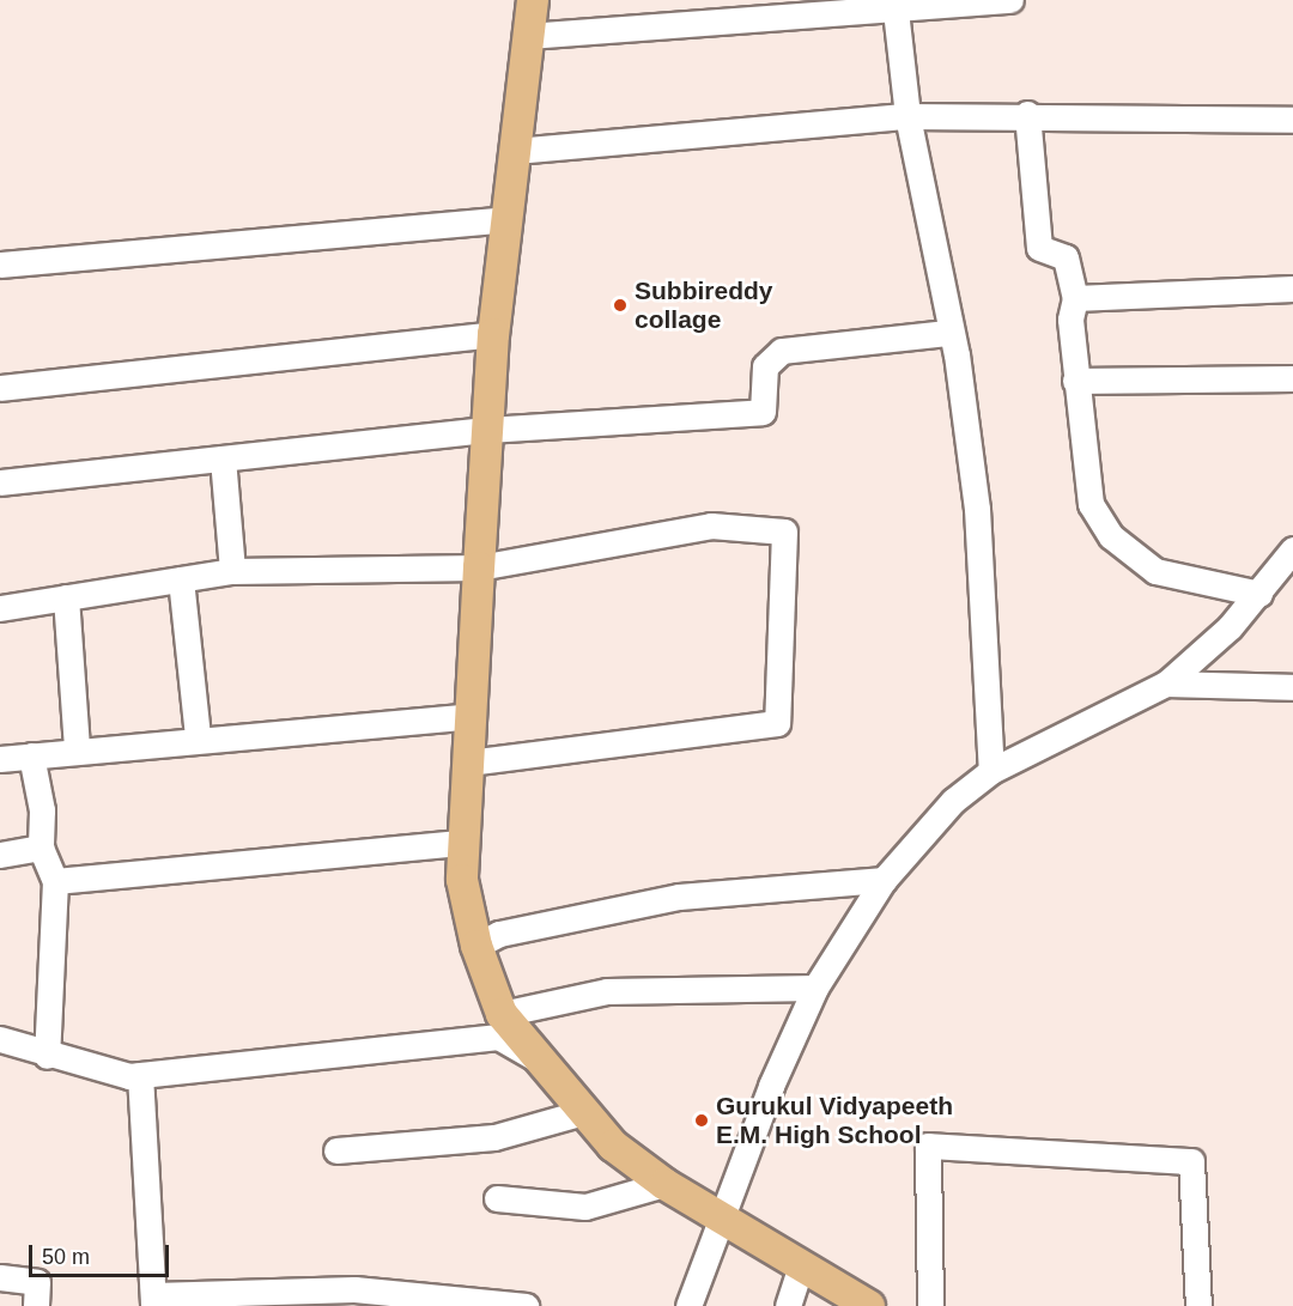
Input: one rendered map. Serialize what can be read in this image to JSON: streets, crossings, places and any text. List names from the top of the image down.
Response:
{
  "places": ["Subbireddy collage", "Gurukul Vidyapeeth E.M. High School"],
  "scale_bar": "50 m"
}
